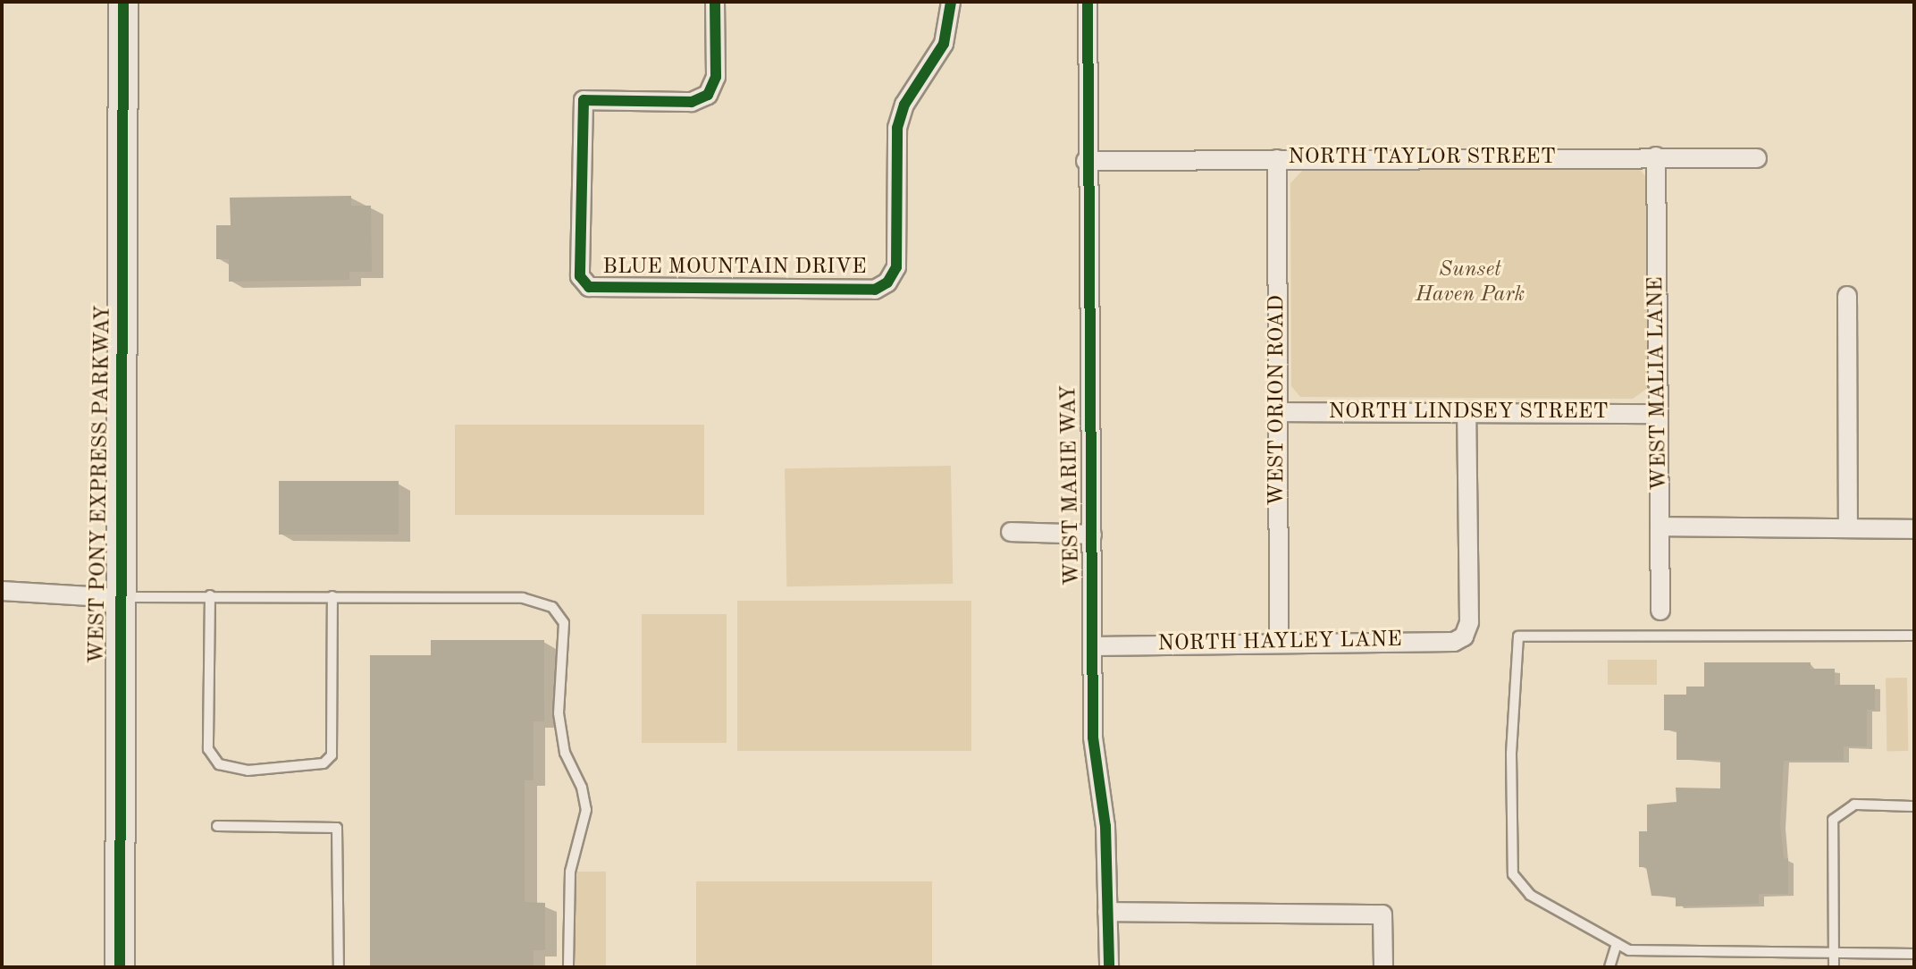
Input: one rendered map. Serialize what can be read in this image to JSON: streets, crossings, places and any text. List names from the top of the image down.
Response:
{
  "streets": {
    "main road": ["WEST PONY EXPRESS PARKWAY"],
    "street": [
      "NORTH TAYLOR STREET",
      "BLUE MOUNTAIN DRIVE",
      "WEST MALIA LANE",
      "WEST ORION ROAD",
      "NORTH LINDSEY STREET",
      "WEST MARIE WAY",
      "NORTH HAYLEY LANE"
    ]
  },
  "crossings": [
    ["NORTH TAYLOR STREET", "WEST MALIA LANE"],
    ["NORTH TAYLOR STREET", "WEST ORION ROAD"],
    ["NORTH TAYLOR STREET", "WEST MARIE WAY"],
    ["WEST MALIA LANE", "NORTH LINDSEY STREET"],
    ["WEST ORION ROAD", "NORTH LINDSEY STREET"],
    ["WEST ORION ROAD", "NORTH HAYLEY LANE"],
    ["NORTH LINDSEY STREET", "NORTH HAYLEY LANE"],
    ["WEST MARIE WAY", "NORTH HAYLEY LANE"]
  ],
  "parks": ["Sunset Haven Park"]
}
